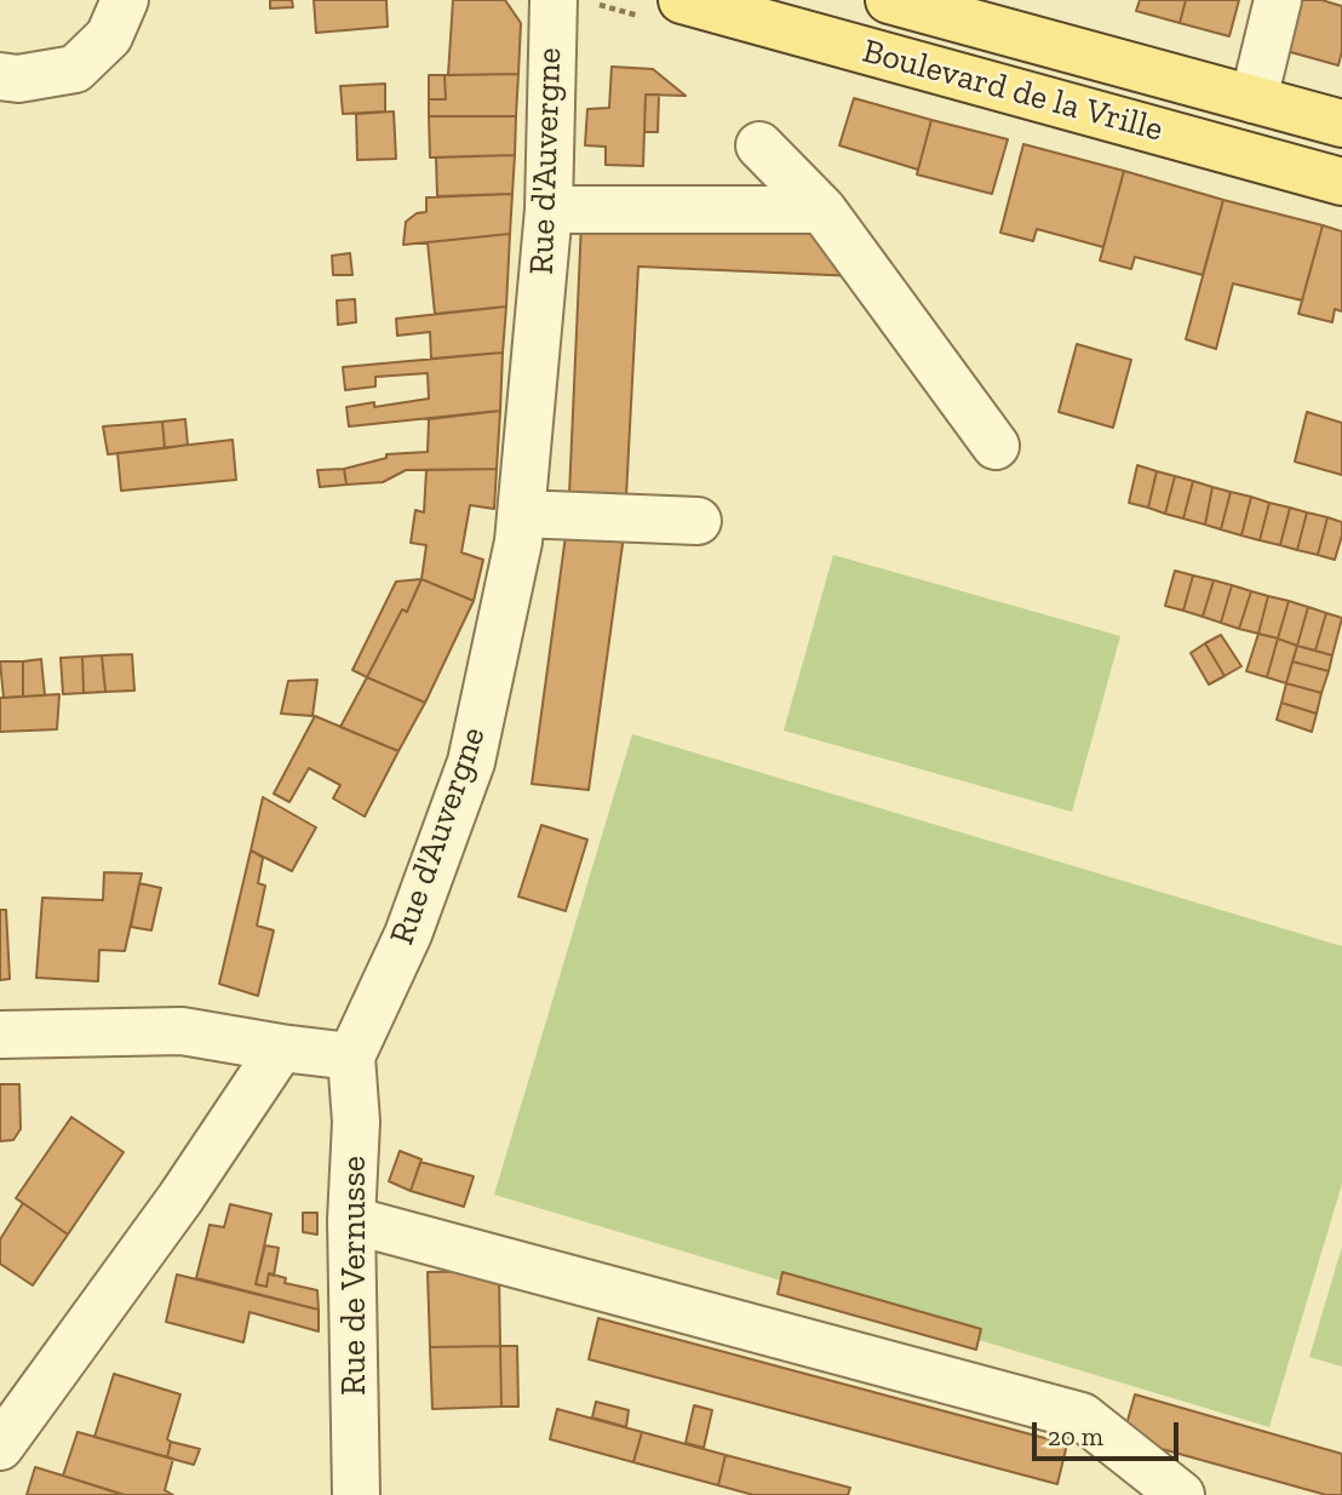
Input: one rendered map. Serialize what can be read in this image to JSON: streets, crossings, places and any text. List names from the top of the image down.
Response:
{
  "streets": {
    "main road": ["Boulevard de la Vrille"],
    "street": ["Rue d'Auvergne", "Rue de Vernusse"]
  },
  "crossings": [
    ["Rue d'Auvergne", "Rue de Vernusse"]
  ],
  "scale_bar": "20 m"
}
